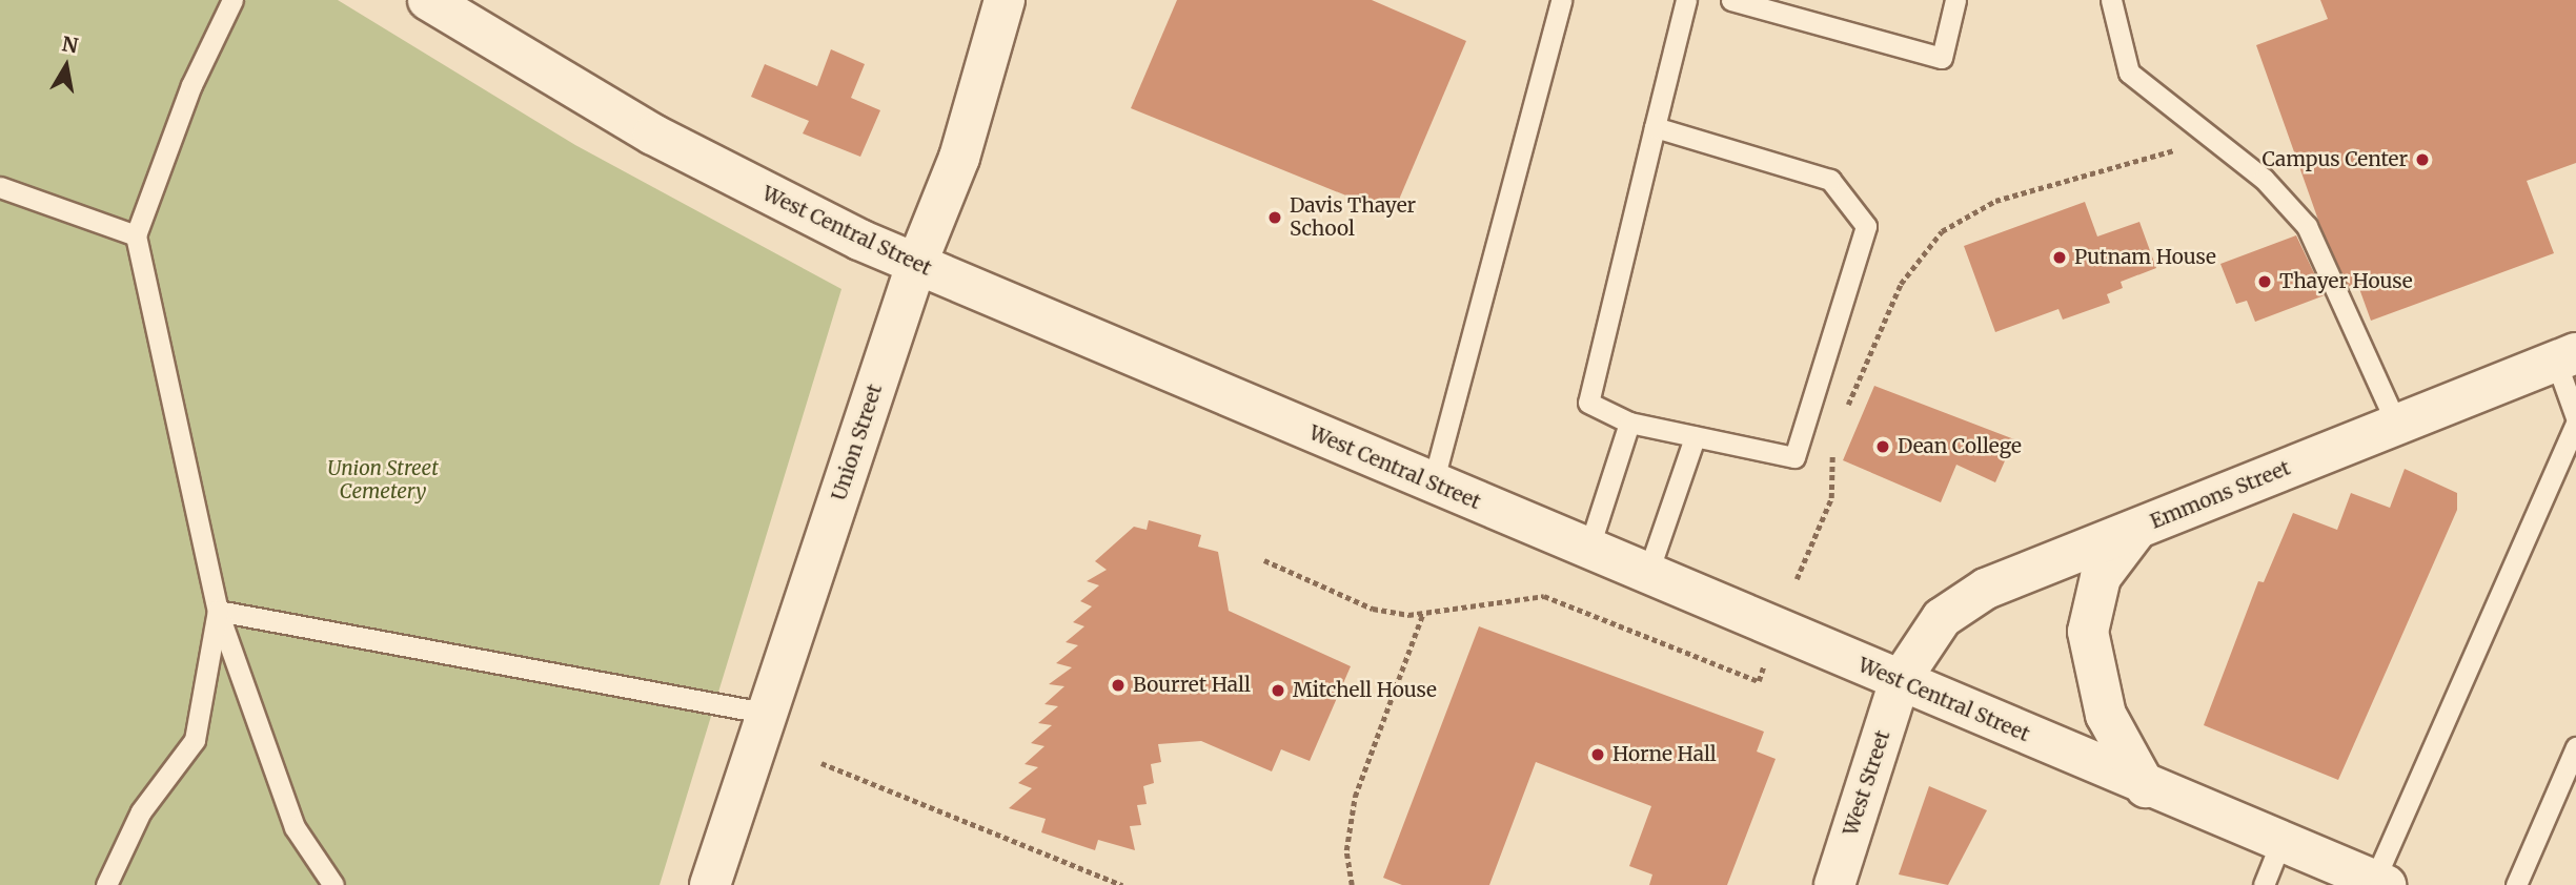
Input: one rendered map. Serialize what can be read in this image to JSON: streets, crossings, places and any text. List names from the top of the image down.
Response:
{
  "streets": {
    "main road": [
      "West Central Street",
      "Union Street",
      "Emmons Street",
      "West Street"
    ]
  },
  "crossings": [
    ["West Central Street", "Union Street"],
    ["West Central Street", "Emmons Street"],
    ["West Central Street", "West Street"],
    ["Emmons Street", "West Street"]
  ],
  "parks": ["Union Street Cemetery"],
  "places": [
    "Campus Center",
    "Davis Thayer School",
    "Putnam House",
    "Thayer House",
    "Dean College",
    "Bourret Hall",
    "Mitchell House",
    "Horne Hall"
  ],
  "north": "top"
}
